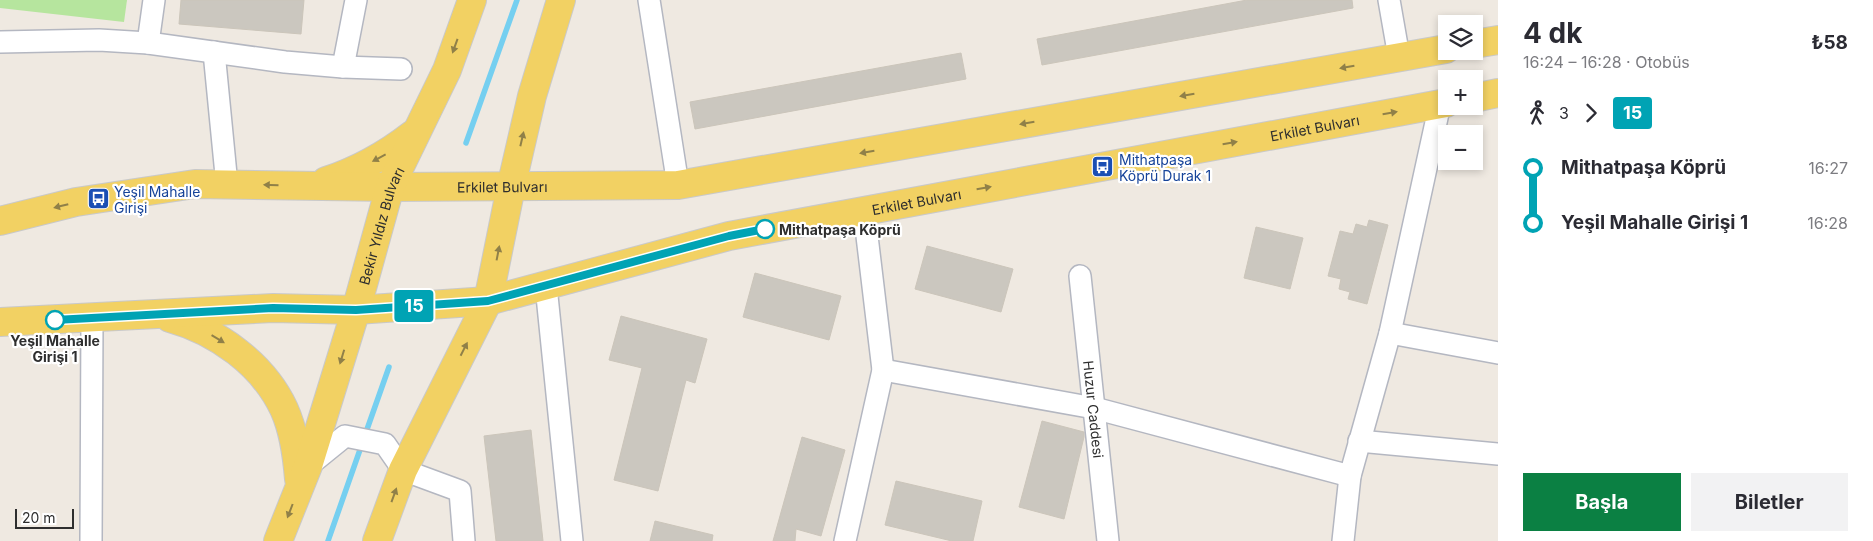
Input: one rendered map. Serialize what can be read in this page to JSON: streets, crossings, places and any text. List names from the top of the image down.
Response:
{
  "streets": {
    "main road": ["Erkilet Bulvarı", "Bekir Yıldız Bulvarı"],
    "street": ["Huzur Caddesi"]
  },
  "crossings": [
    ["Erkilet Bulvarı", "Bekir Yıldız Bulvarı"]
  ],
  "places": {
    "bus stop": ["Mithatpaşa Köprü Durak 1", "Yeşil Mahalle Girişi"],
    "other": ["Mithatpaşa Köprü", "Yeşil Mahalle Girişi 1"]
  },
  "lines": ["bus line 15"],
  "scale_bar": "20 m",
  "page": {
    "on_map": "15",
    "heading": ["4 dk", "16:24 – 16:28 · Otobüs", "₺58"],
    "map_buttons": ["+", "−"],
    "legs": ["3", "15"],
    "list": [
      {
        "name": "Mithatpaşa Köprü",
        "value": "16:27"
      },
      {
        "name": "Yeşil Mahalle Girişi 1",
        "value": "16:28"
      }
    ],
    "buttons": ["Başla", "Biletler"],
    "scale": "20 m"
  }
}
